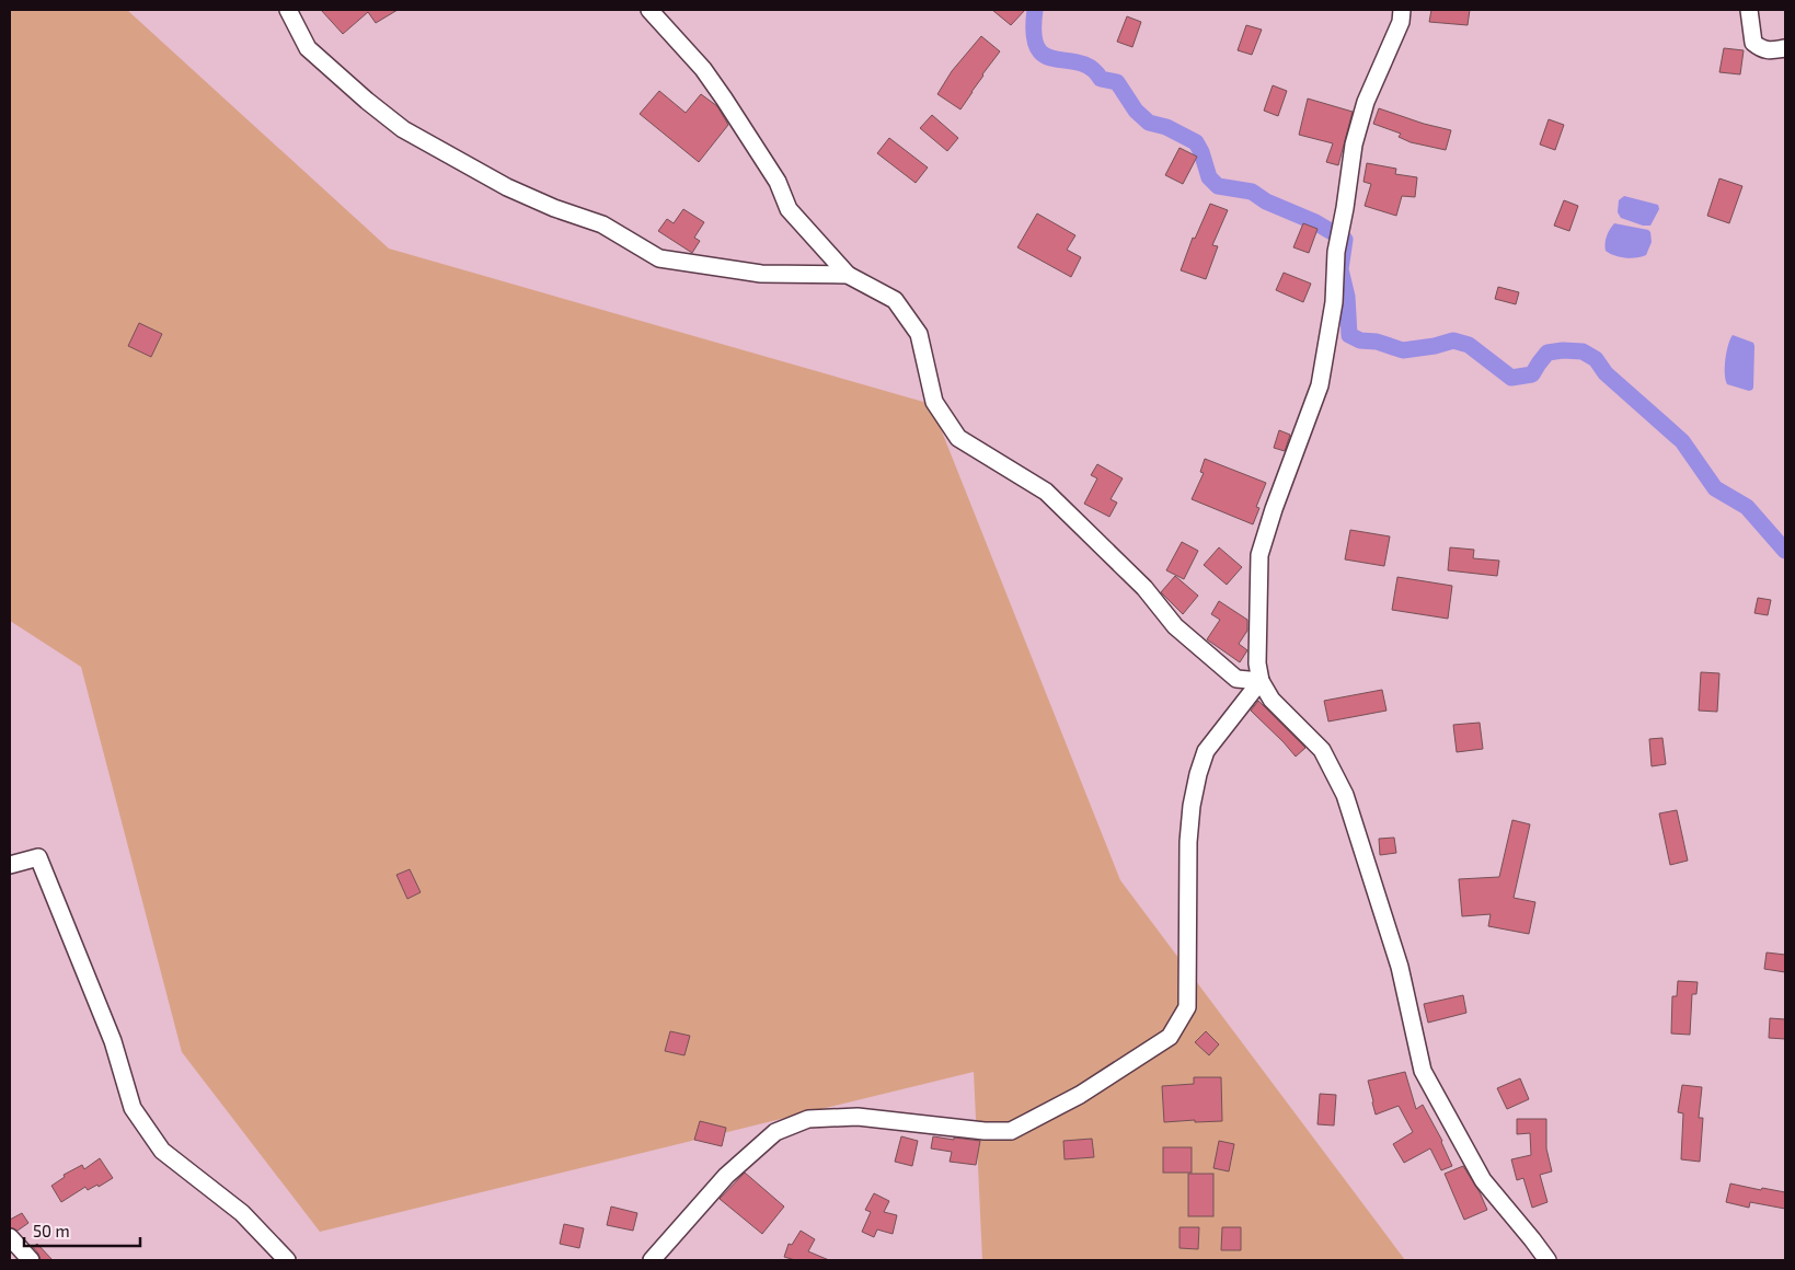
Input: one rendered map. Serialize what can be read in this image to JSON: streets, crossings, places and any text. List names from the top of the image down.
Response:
{
  "scale_bar": "50 m"
}
